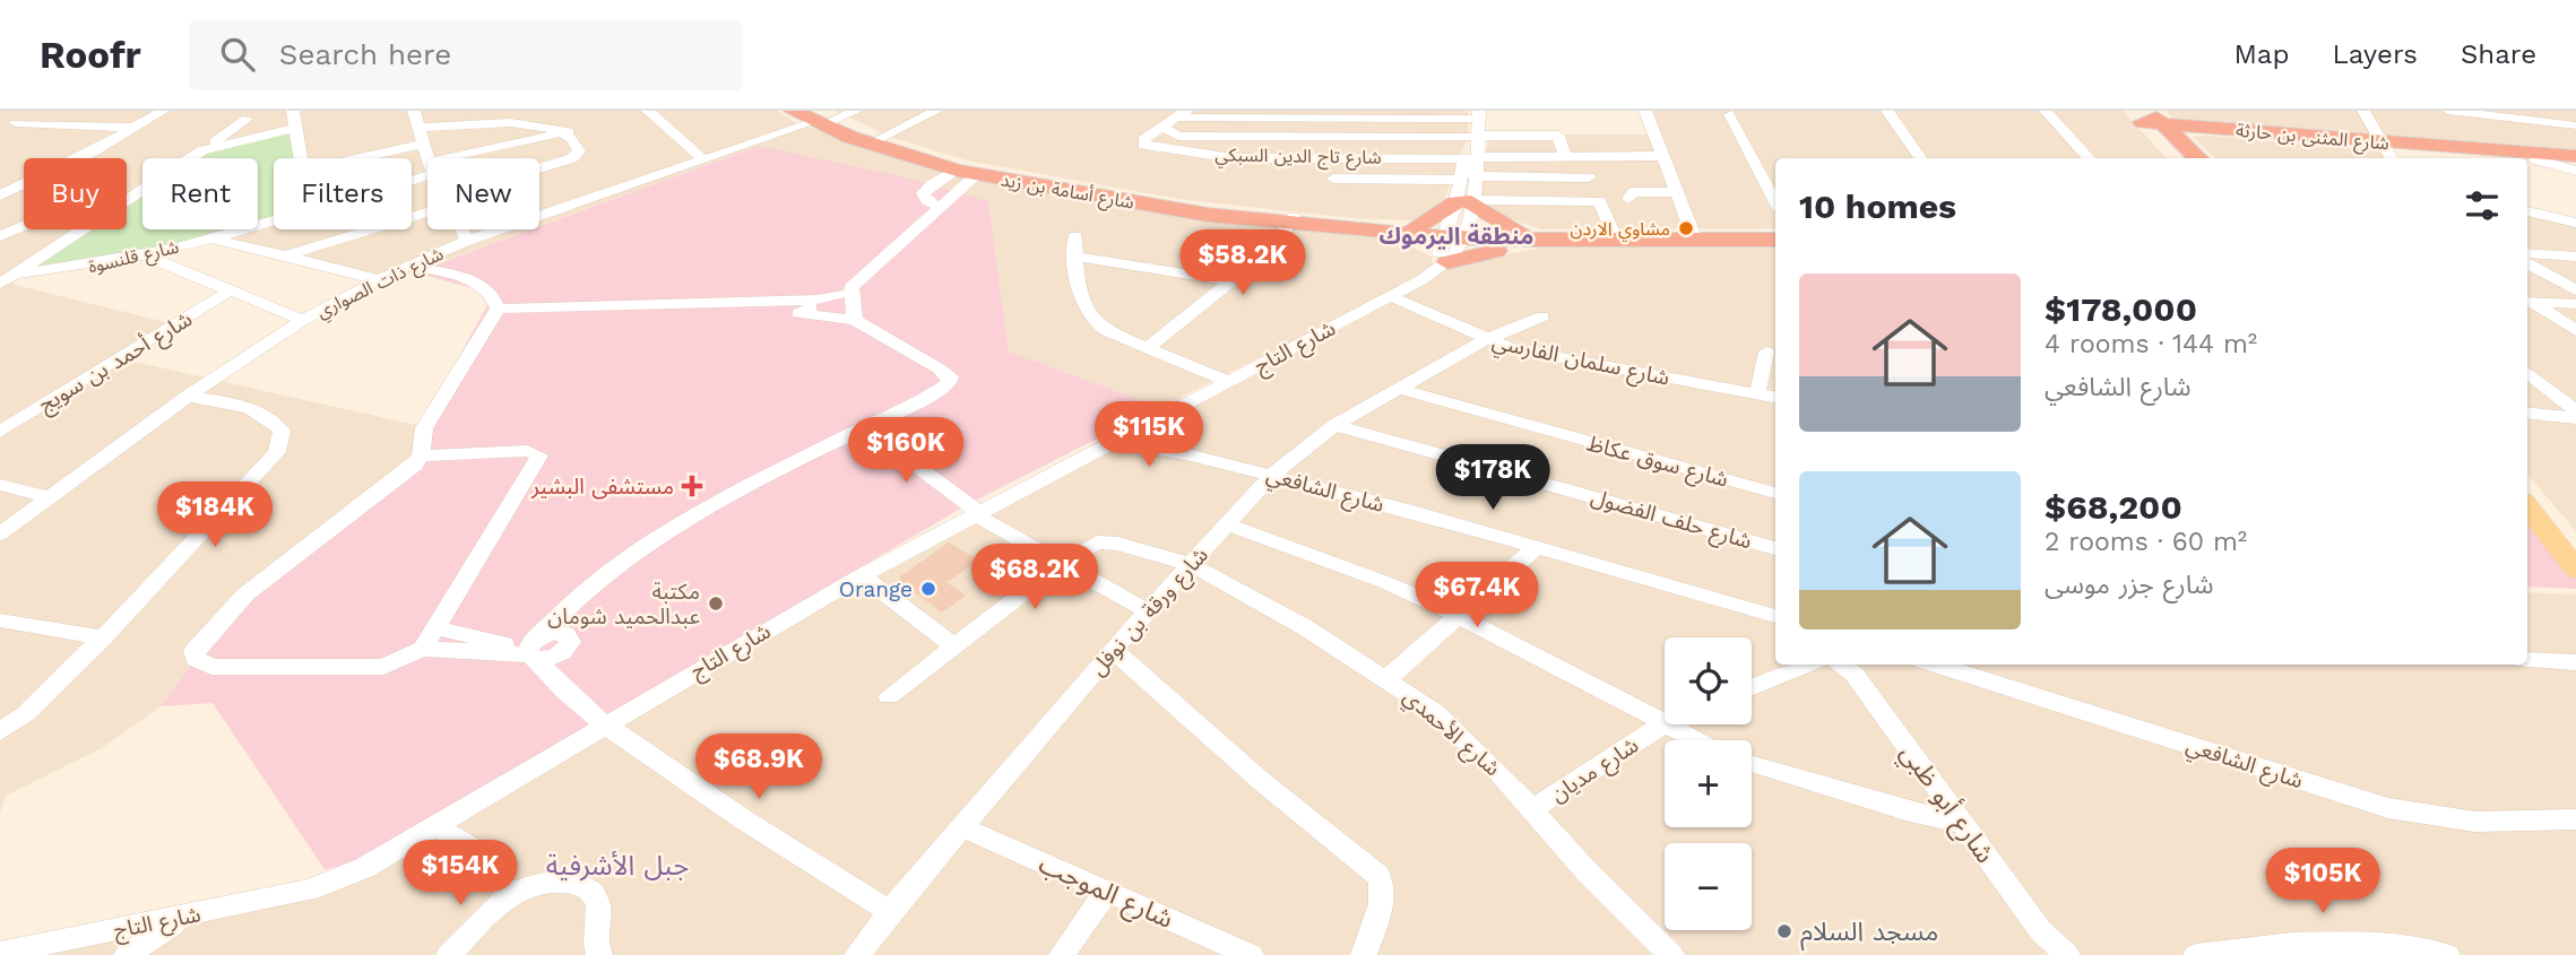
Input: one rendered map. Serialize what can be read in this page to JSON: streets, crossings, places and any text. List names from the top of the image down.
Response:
{
  "streets": {
    "highway": ["شارع المثنى بن حارثة", "شارع أسامة بن زيد"],
    "street": [
      "شارع تاج الدين السبكي",
      "شارع قلنسوة",
      "شارع ذات الصواري",
      "شارع التاج",
      "شارع سلمان الفارسي",
      "شارع أحمد بن سويج",
      "شارع سوق عكاظ",
      "شارع الشافعي",
      "شارع حلف الفضول",
      "شارع ورقة بن نوفل",
      "شارع الأحمدي",
      "شارع مديان",
      "شارع أبو ظبي",
      "شارع الموجب"
    ]
  },
  "crossings": [
    ["شارع أسامة بن زيد", "شارع ذات الصواري"],
    ["شارع أسامة بن زيد", "شارع التاج"],
    ["شارع التاج", "شارع سلمان الفارسي"],
    ["شارع التاج", "شارع الشافعي"],
    ["شارع سلمان الفارسي", "شارع ورقة بن نوفل"],
    ["شارع سوق عكاظ", "شارع ورقة بن نوفل"],
    ["شارع الشافعي", "شارع ورقة بن نوفل"],
    ["شارع حلف الفضول", "شارع ورقة بن نوفل"],
    ["شارع ورقة بن نوفل", "شارع الأحمدي"],
    ["شارع ورقة بن نوفل", "شارع الموجب"],
    ["شارع الأحمدي", "شارع مديان"]
  ],
  "districts": ["منطقة اليرموك", "جبل الأشرفية"],
  "places": {
    "other": [
      "مشاوي الاردن",
      "Orange",
      "مكتبة عبدالحميد شومان",
      "مسجد السلام"
    ],
    "health": ["مستشفى البشير"]
  },
  "page": {
    "header": "Roofr",
    "search": "Search here",
    "nav": ["Map", "Layers", "Share"],
    "chip": [
      "Buy",
      "Rent",
      "Filters",
      "New"
    ],
    "heading": "10 homes",
    "price": [
      "$58.2K",
      "$115K",
      "$160K",
      "$178K",
      "$184K",
      "$68.2K",
      "$67.4K",
      "$68.9K",
      "$154K",
      "$105K"
    ],
    "list": [
      {
        "name": "$178,000",
        "note": "4 rooms · 144 m² · شارع الشافعي"
      },
      {
        "name": "$68,200",
        "note": "2 rooms · 60 m² · شارع جزر موسى"
      }
    ],
    "map_buttons": ["+", "−"]
  }
}
